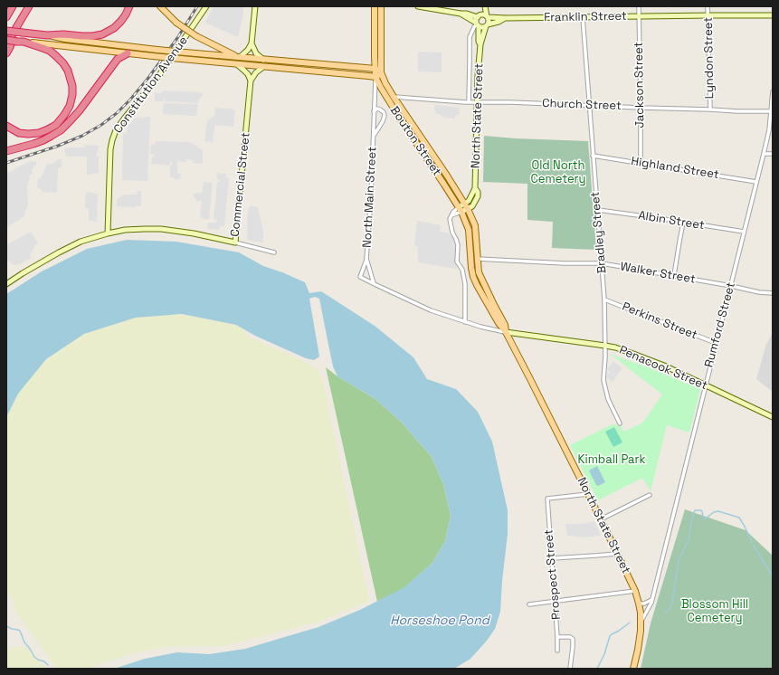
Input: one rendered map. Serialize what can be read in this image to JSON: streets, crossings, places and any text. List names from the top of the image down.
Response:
{
  "streets": {
    "main road": ["North State Street", "Bouton Street"],
    "street": [
      "Franklin Street",
      "Lyndon Street",
      "Constitution Avenue",
      "Jackson Street",
      "Church Street",
      "Highland Street",
      "Commercial Street",
      "North Main Street",
      "Albin Street",
      "Bradley Street",
      "Walker Street",
      "Perkins Street",
      "Rumford Street",
      "Penacook Street",
      "Prospect Street"
    ]
  },
  "crossings": [
    ["Franklin Street", "Lyndon Street"],
    ["Franklin Street", "Jackson Street"],
    ["Franklin Street", "North State Street"],
    ["Franklin Street", "Bradley Street"],
    ["Lyndon Street", "Church Street"],
    ["Constitution Avenue", "Commercial Street"],
    ["Jackson Street", "Church Street"],
    ["Jackson Street", "Highland Street"],
    ["Church Street", "North State Street"],
    ["Church Street", "Bouton Street"],
    ["Church Street", "Bradley Street"],
    ["Church Street", "Rumford Street"],
    ["North State Street", "Bouton Street"],
    ["North State Street", "Walker Street"],
    ["North State Street", "Rumford Street"],
    ["North State Street", "Penacook Street"],
    ["North State Street", "Prospect Street"],
    ["Bouton Street", "North Main Street"],
    ["Highland Street", "Bradley Street"],
    ["Highland Street", "Rumford Street"],
    ["Albin Street", "Bradley Street"],
    ["Albin Street", "Rumford Street"],
    ["Bradley Street", "Walker Street"],
    ["Bradley Street", "Perkins Street"],
    ["Bradley Street", "Penacook Street"],
    ["Walker Street", "Rumford Street"],
    ["Perkins Street", "Rumford Street"],
    ["Rumford Street", "Penacook Street"]
  ],
  "water": ["Horseshoe Pond"],
  "parks": ["Old North Cemetery", "Kimball Park", "Blossom Hill Cemetery"]
}
